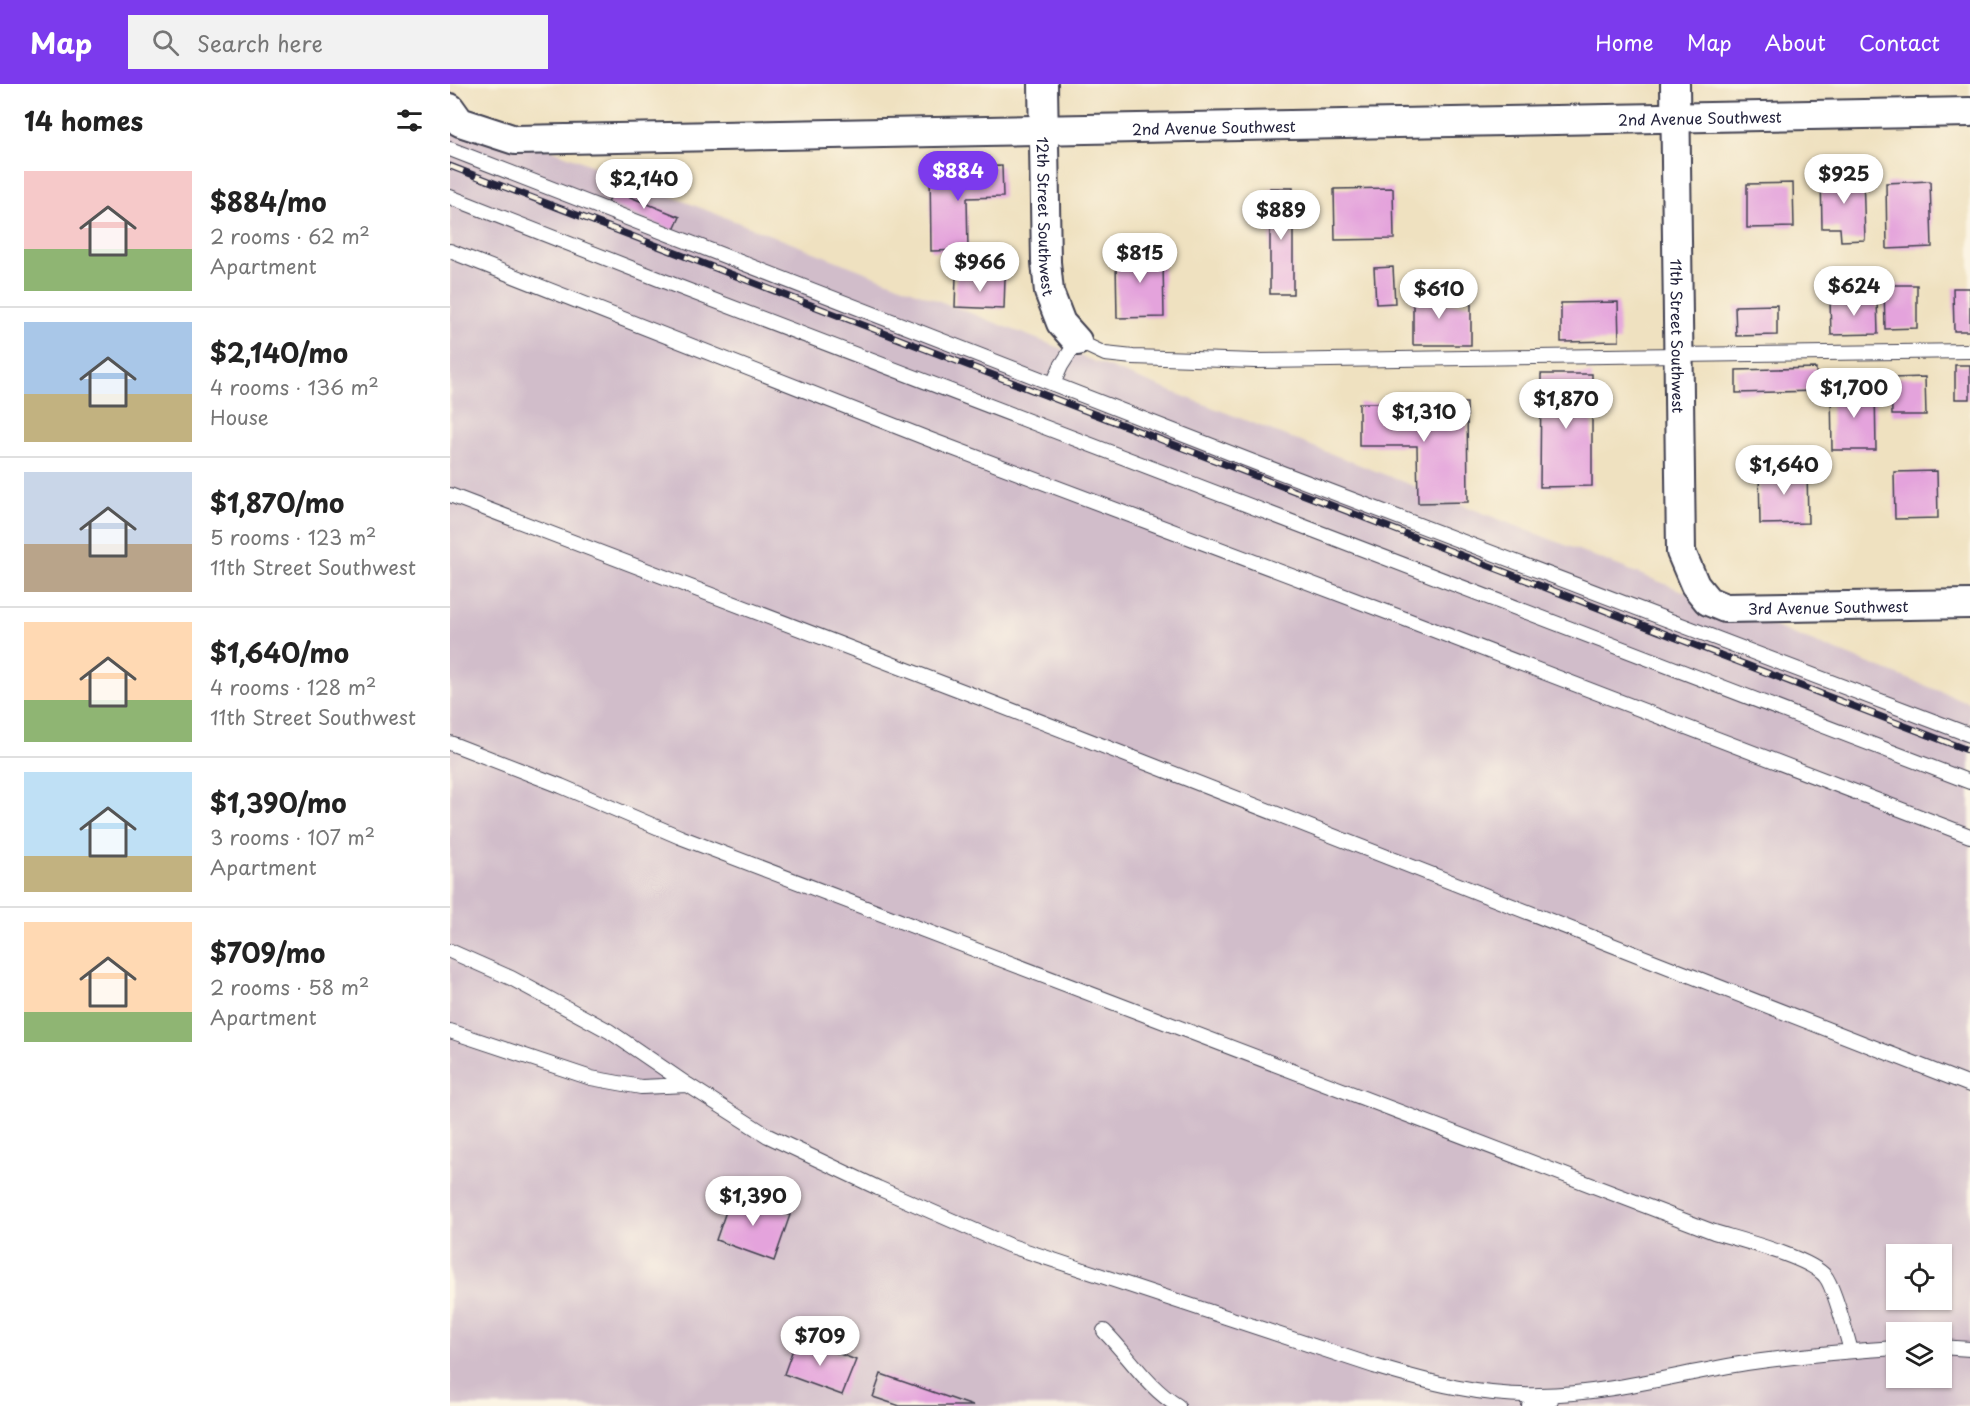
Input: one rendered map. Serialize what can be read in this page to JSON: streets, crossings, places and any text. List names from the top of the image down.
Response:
{
  "streets": {
    "street": [
      "2nd Avenue Southwest",
      "12th Street Southwest",
      "11th Street Southwest",
      "3rd Avenue Southwest"
    ]
  },
  "crossings": [
    ["2nd Avenue Southwest", "12th Street Southwest"],
    ["2nd Avenue Southwest", "11th Street Southwest"],
    ["11th Street Southwest", "3rd Avenue Southwest"]
  ],
  "page": {
    "header": "Map",
    "search": "Search here",
    "nav": [
      "Home",
      "Map",
      "About",
      "Contact"
    ],
    "heading": "14 homes",
    "price": [
      "$884",
      "$925",
      "$2,140",
      "$889",
      "$815",
      "$966",
      "$624",
      "$610",
      "$1,700",
      "$1,870",
      "$1,310",
      "$1,640",
      "$1,390",
      "$709"
    ],
    "list": [
      {
        "name": "$884/mo",
        "note": "2 rooms · 62 m² · Apartment"
      },
      {
        "name": "$2,140/mo",
        "note": "4 rooms · 136 m² · House"
      },
      {
        "name": "$1,870/mo",
        "note": "5 rooms · 123 m² · 11th Street Southwest"
      },
      {
        "name": "$1,640/mo",
        "note": "4 rooms · 128 m² · 11th Street Southwest"
      },
      {
        "name": "$1,390/mo",
        "note": "3 rooms · 107 m² · Apartment"
      },
      {
        "name": "$709/mo",
        "note": "2 rooms · 58 m² · Apartment"
      }
    ]
  }
}
